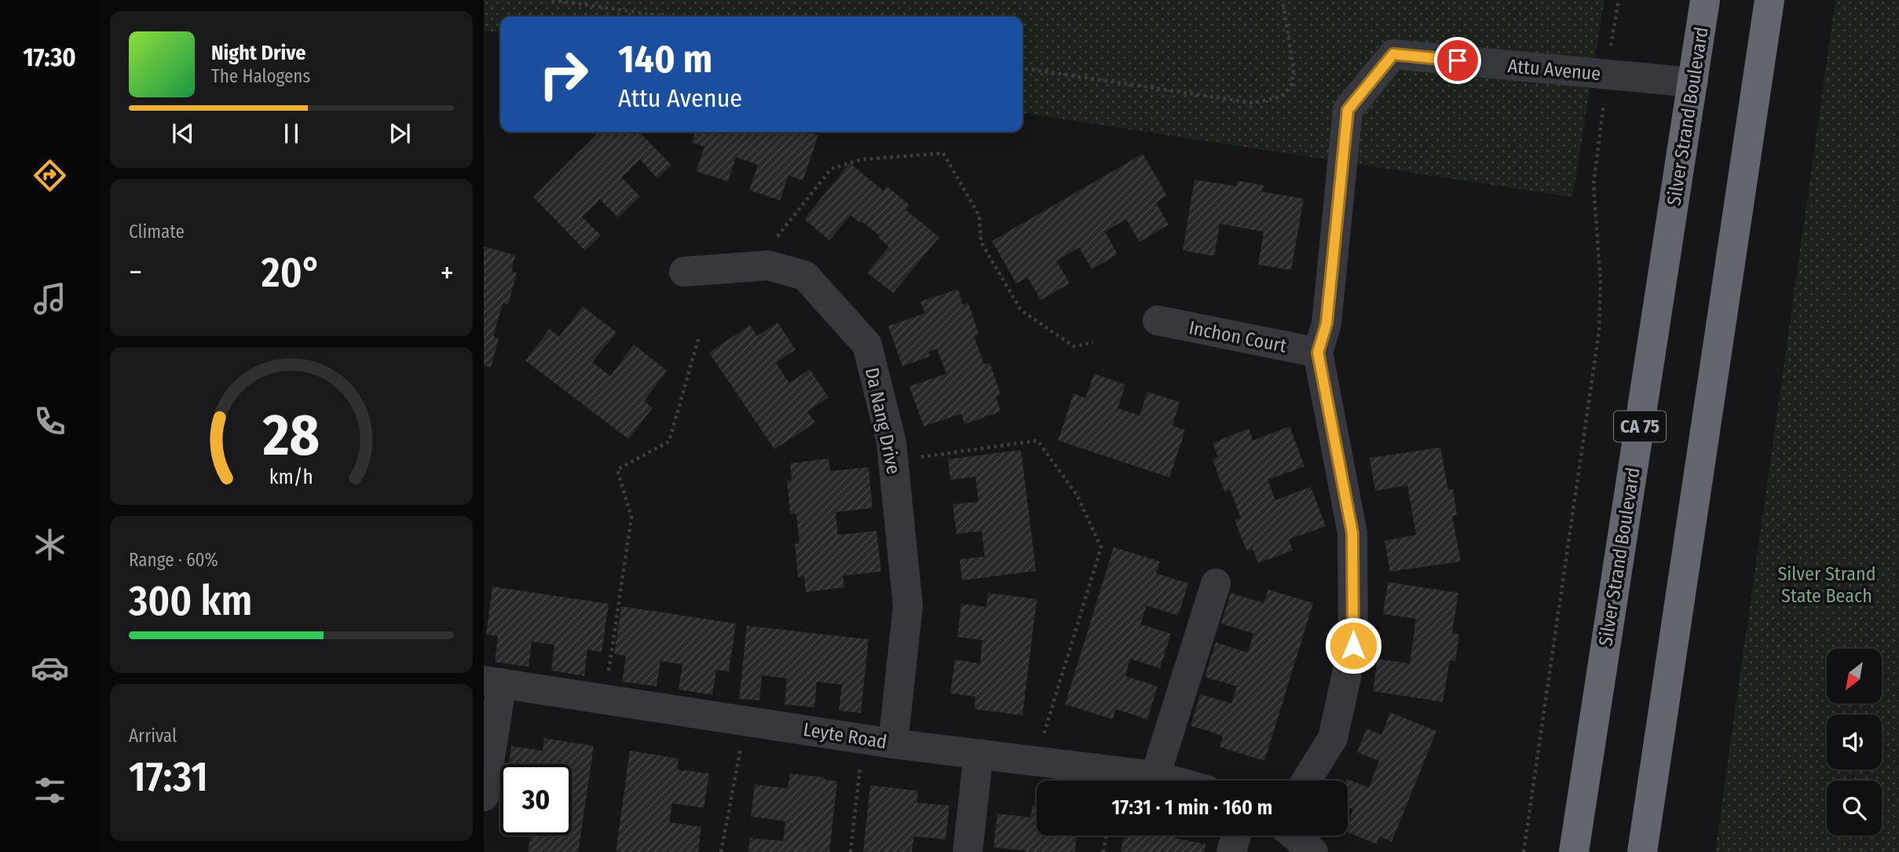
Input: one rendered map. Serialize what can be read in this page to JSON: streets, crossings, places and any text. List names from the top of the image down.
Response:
{
  "streets": {
    "highway": ["Silver Strand Boulevard", "CA 75"],
    "street": [
      "Attu Avenue",
      "Inchon Court",
      "Da Nang Drive",
      "Leyte Road"
    ]
  },
  "crossings": [
    ["Attu Avenue", "Silver Strand Boulevard"],
    ["Attu Avenue", "Inchon Court"],
    ["Da Nang Drive", "Leyte Road"]
  ],
  "parks": ["Silver Strand State Beach"],
  "north": "bottom left",
  "page": {
    "tabs": "17:30",
    "turn": ["140 m", "Attu Avenue"],
    "song": ["Night Drive", "The Halogens"],
    "tile": [
      "Climate",
      ["Range · 60%", "300 km"],
      ["Arrival", "17:31"]
    ],
    "heat": ["−", "20°", "+"],
    "limit": "30",
    "trip": "17:31 · 1 min · 160 m",
    "gauge": ["28", "km/h"]
  }
}
